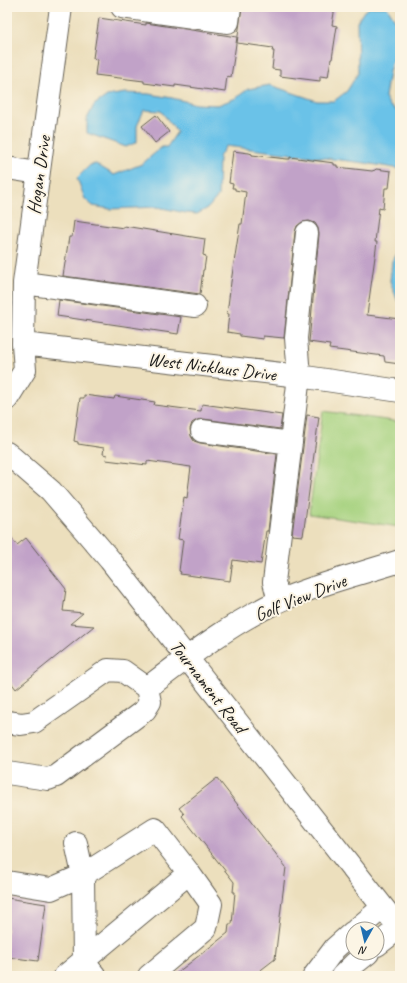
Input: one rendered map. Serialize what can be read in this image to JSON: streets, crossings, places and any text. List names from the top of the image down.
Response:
{
  "streets": {
    "street": [
      "Hogan Drive",
      "West Nicklaus Drive",
      "Golf View Drive",
      "Tournament Road"
    ]
  },
  "crossings": [
    ["Hogan Drive", "West Nicklaus Drive"],
    ["Golf View Drive", "Tournament Road"]
  ],
  "north": "bottom"
}
